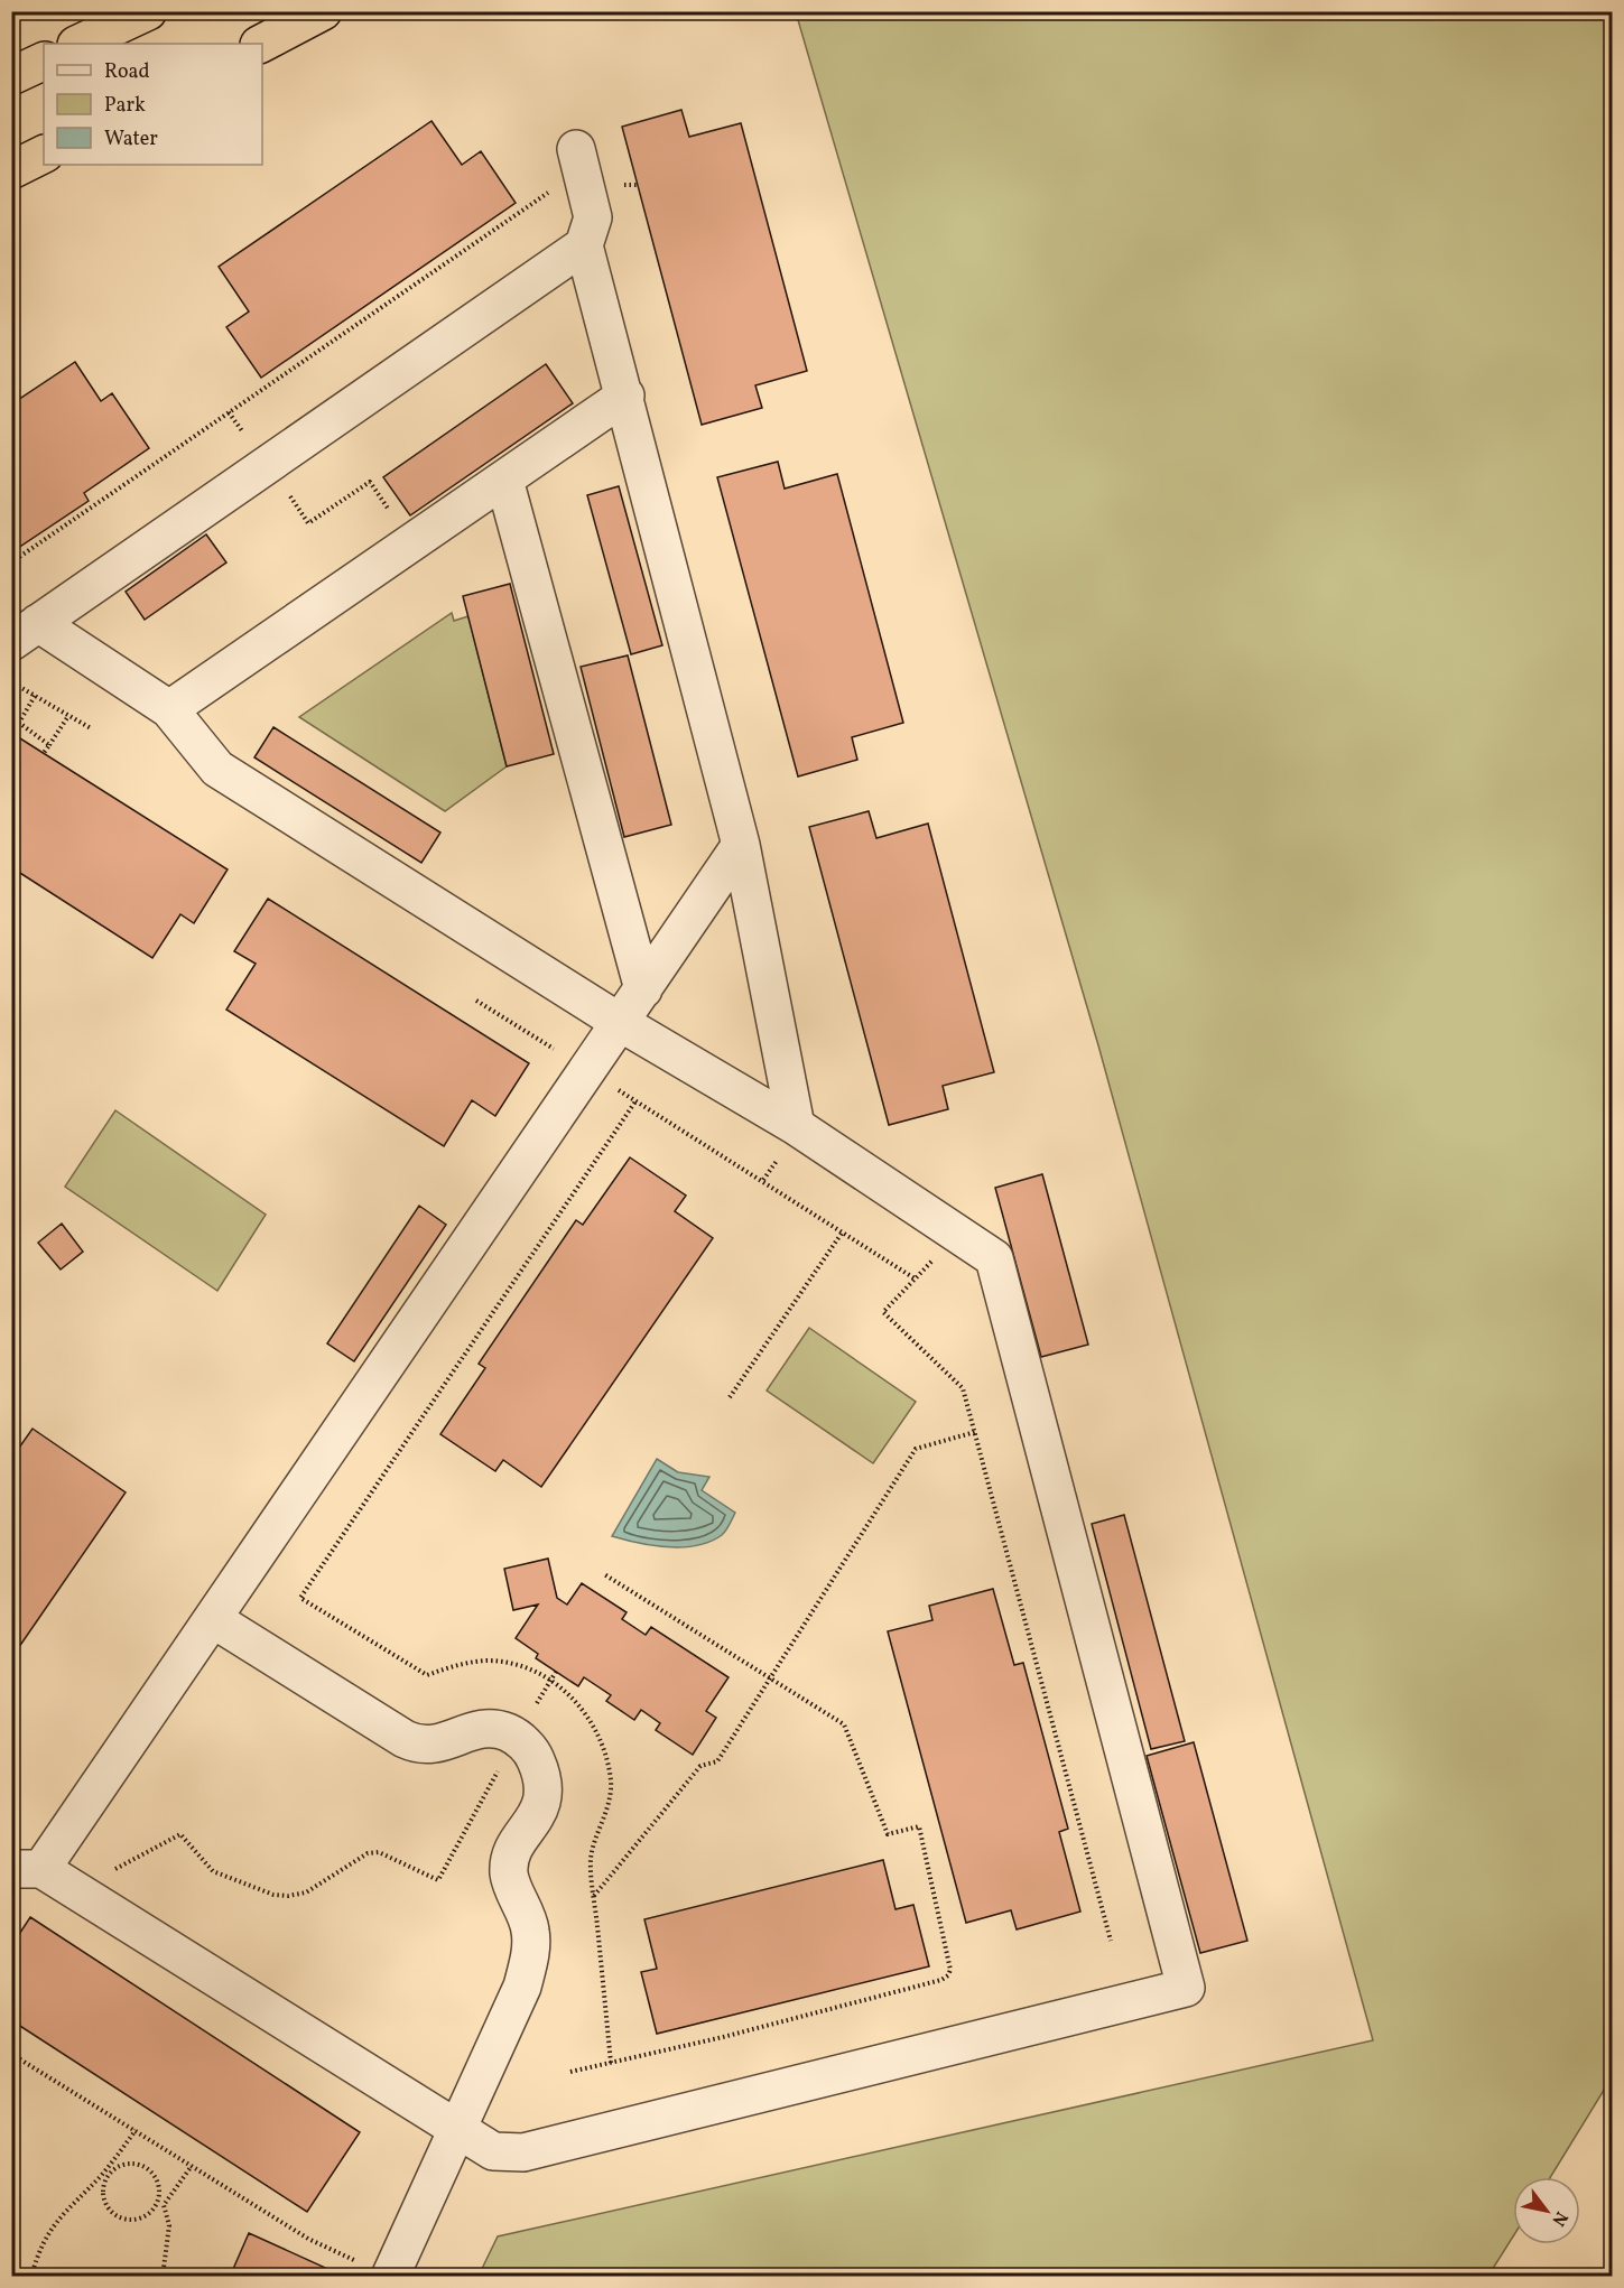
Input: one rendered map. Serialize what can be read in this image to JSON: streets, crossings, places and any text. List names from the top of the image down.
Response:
{
  "legend": ["Road", "Park", "Water"],
  "north": "bottom right"
}
